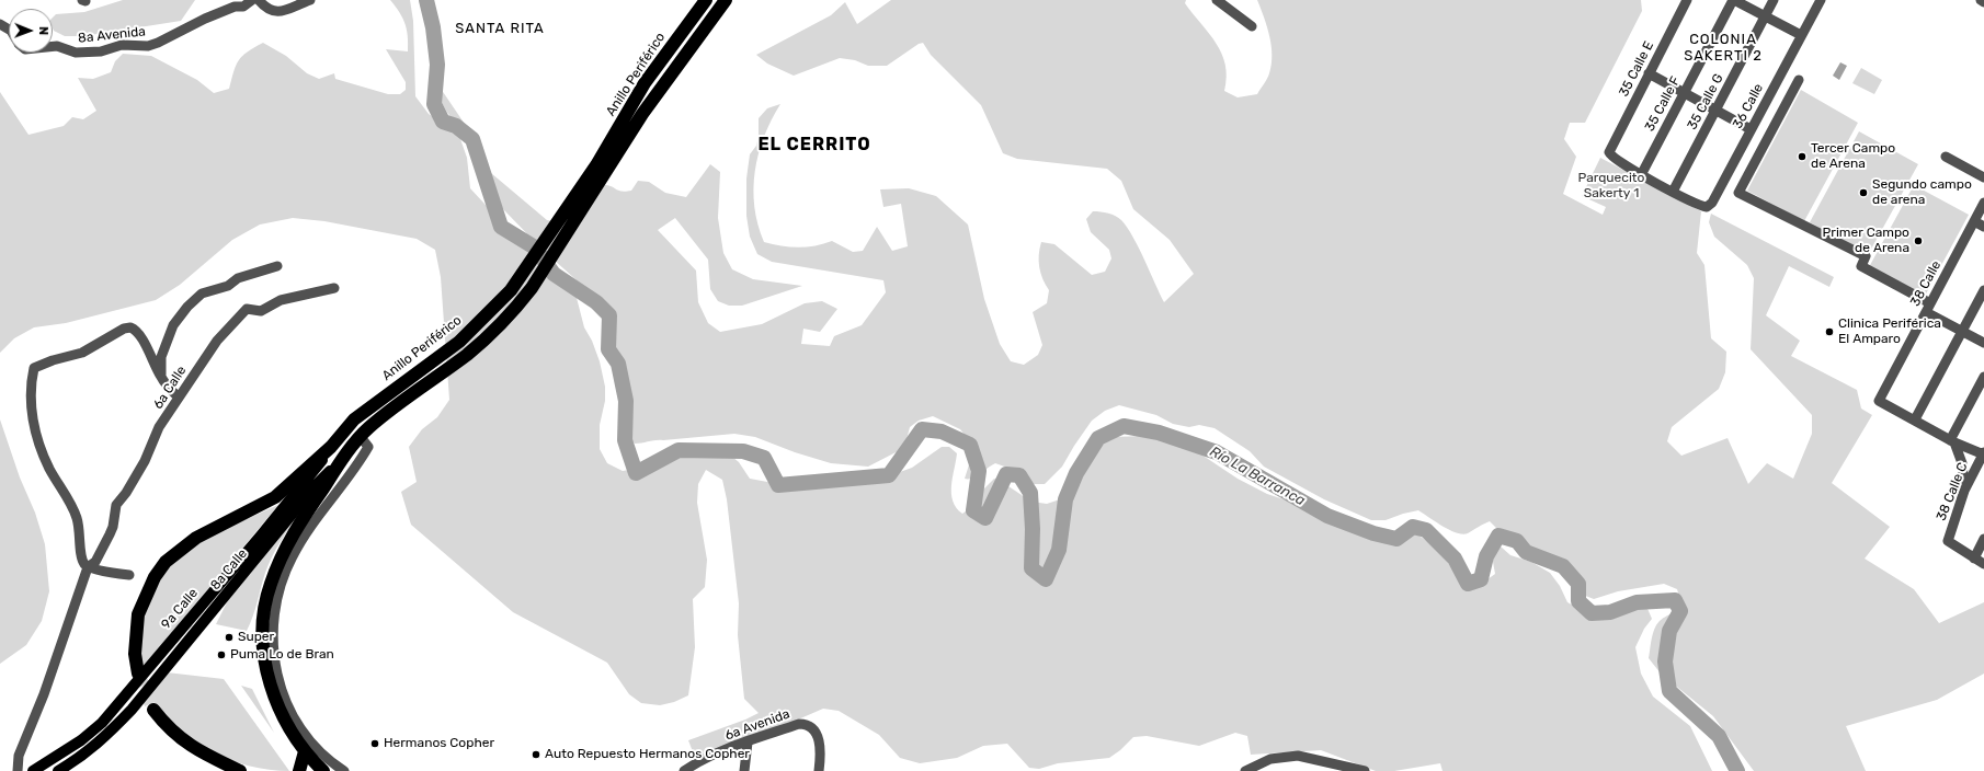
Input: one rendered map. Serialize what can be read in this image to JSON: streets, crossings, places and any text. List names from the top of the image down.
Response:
{
  "streets": {
    "highway": ["Anillo Periférico"],
    "main road": ["8a Calle", "9a Calle"],
    "street": [
      "8a Avenida",
      "35 Calle E",
      "35 Calle G",
      "35 Calle F",
      "36 Calle",
      "38 Calle",
      "6a Calle",
      "38 Calle C",
      "6a Avenida"
    ]
  },
  "crossings": [
    ["35 Calle E", "35 Calle F"],
    ["Anillo Periférico", "8a Calle"],
    ["Anillo Periférico", "9a Calle"],
    ["35 Calle G", "36 Calle"]
  ],
  "districts": ["SANTA RITA", "COLONIA SAKERTI 2", "EL CERRITO"],
  "water": ["Río La Barranca"],
  "parks": ["Parquecito Sakerty 1"],
  "places": [
    "Tercer Campo de Arena",
    "Segundo campo de arena",
    "Primer Campo de Arena",
    "Clinica Periférica El Amparo",
    "Super",
    "Puma Lo de Bran",
    "Hermanos Copher",
    "Auto Repuesto Hermanos Copher"
  ],
  "north": "right"
}
